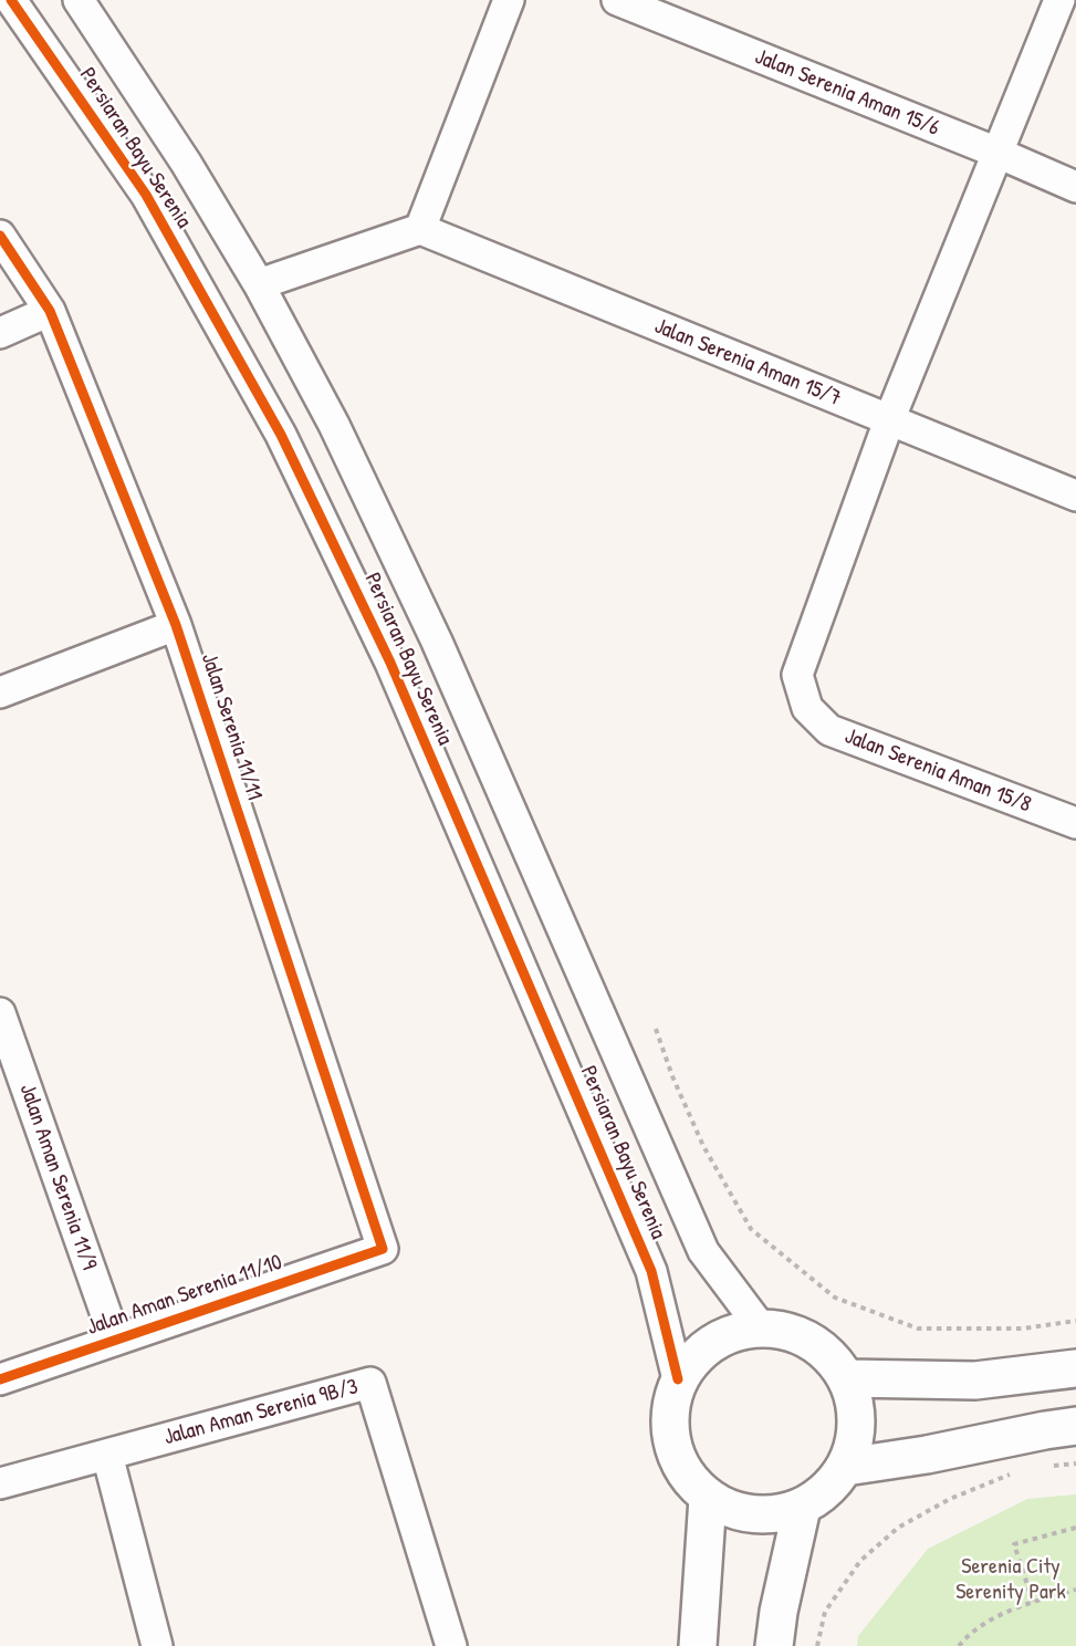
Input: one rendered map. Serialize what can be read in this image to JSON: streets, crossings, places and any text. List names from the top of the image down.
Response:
{
  "streets": {
    "street": [
      "Jalan Serenia Aman 15/6",
      "Persiaran Bayu Serenia",
      "Jalan Serenia Aman 15/7",
      "Jalan Serenia 11/11",
      "Jalan Serenia Aman 15/8",
      "Jalan Aman Serenia 11/9",
      "Jalan Aman Serenia 11/10",
      "Jalan Aman Serenia 9B/3"
    ]
  },
  "crossings": [
    ["Jalan Serenia Aman 15/7", "Jalan Serenia Aman 15/8"],
    ["Jalan Serenia 11/11", "Jalan Aman Serenia 11/10"],
    ["Jalan Aman Serenia 11/9", "Jalan Aman Serenia 11/10"]
  ],
  "parks": ["Serenia City Serenity Park"]
}
